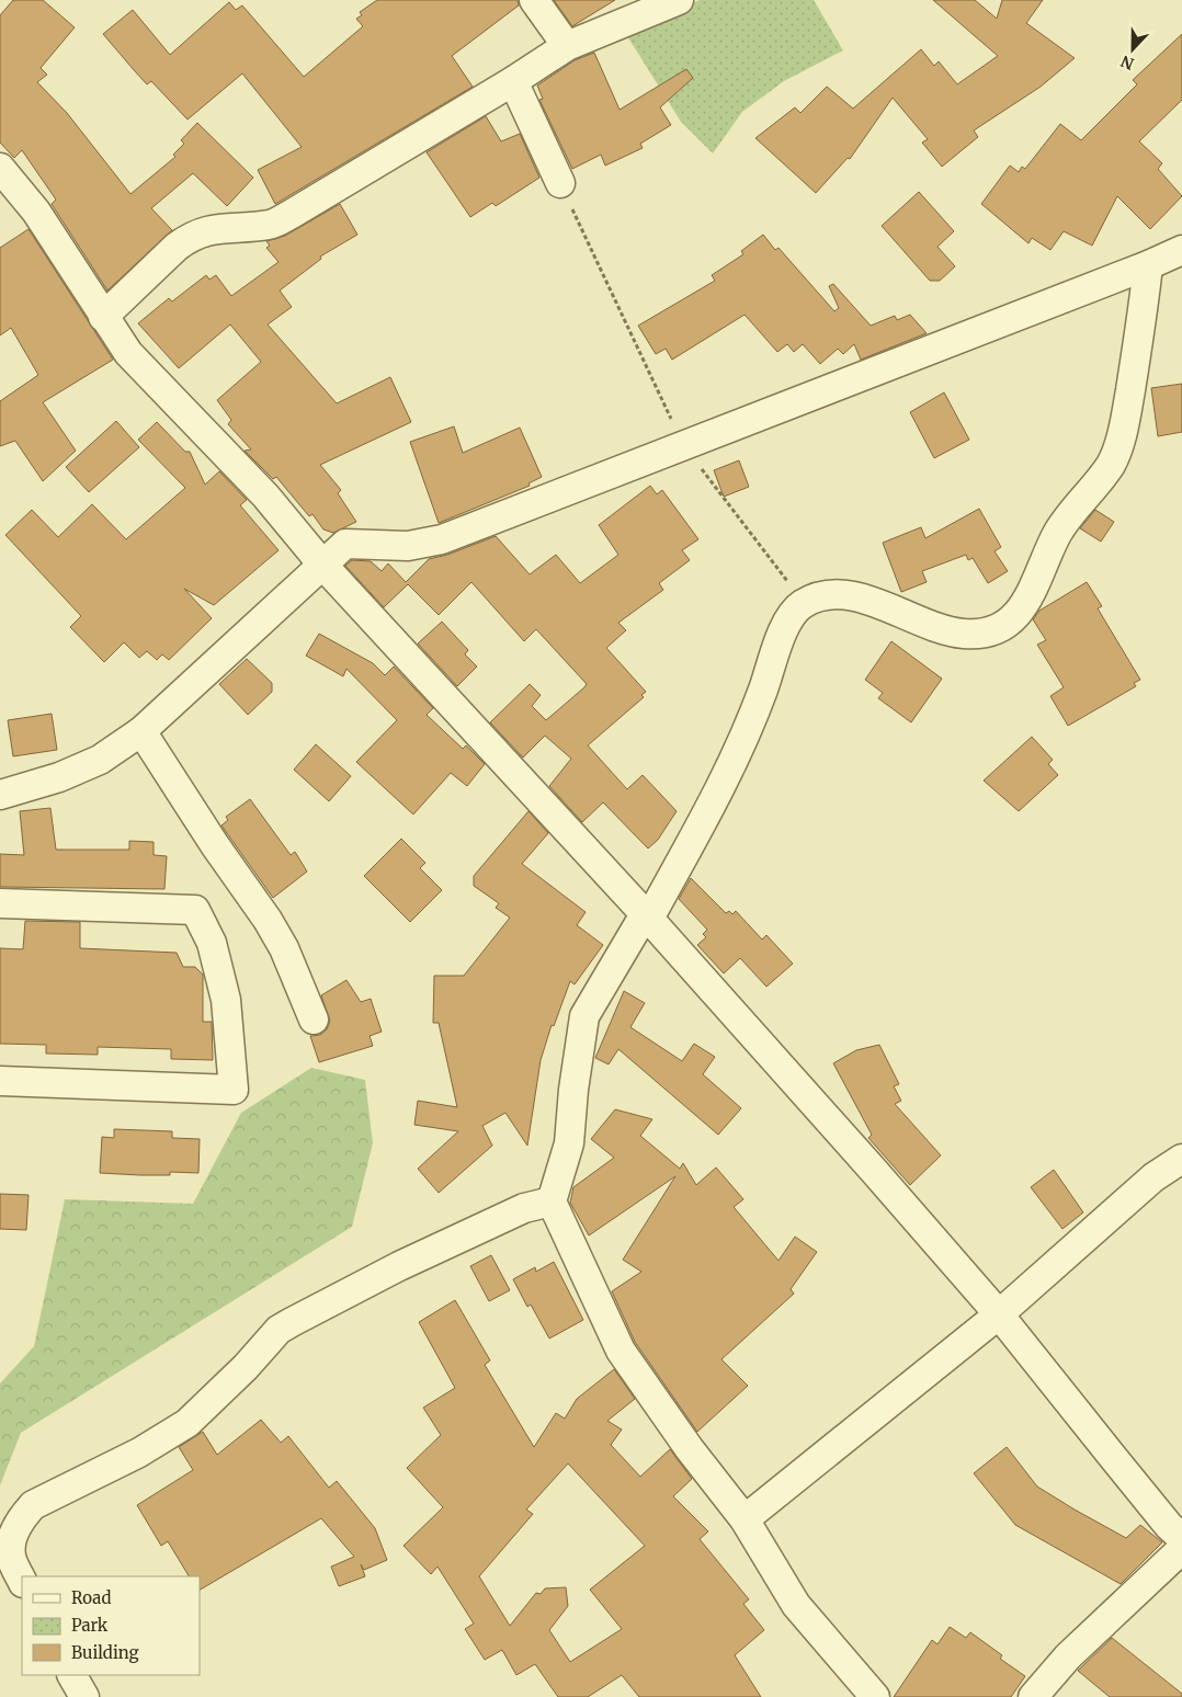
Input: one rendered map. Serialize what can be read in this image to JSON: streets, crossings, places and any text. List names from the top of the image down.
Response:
{
  "legend": ["Road", "Park", "Building"],
  "north": "bottom"
}
